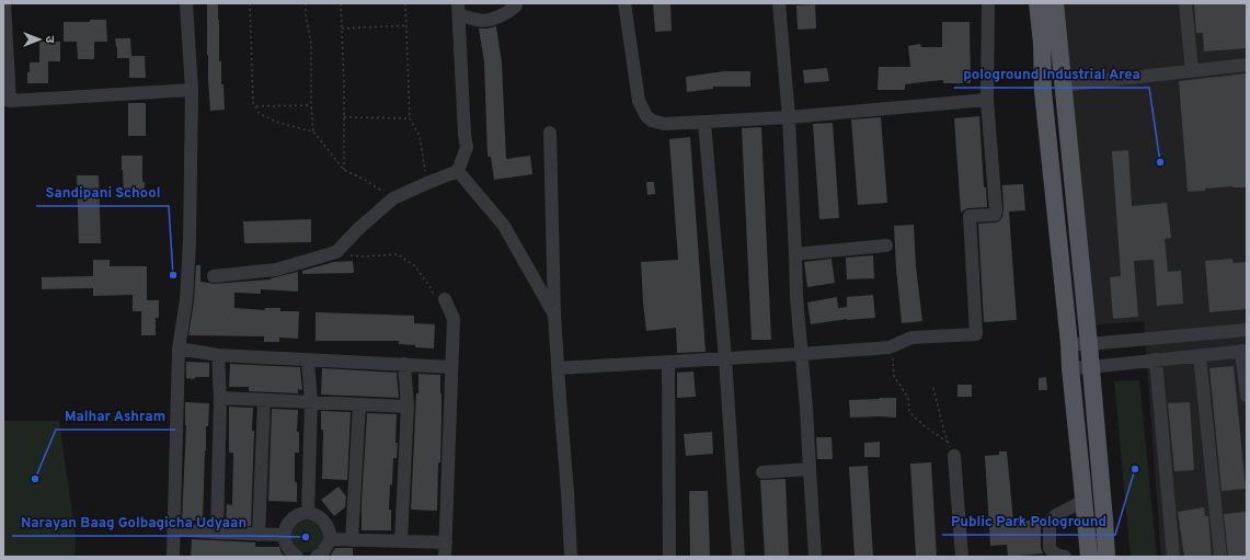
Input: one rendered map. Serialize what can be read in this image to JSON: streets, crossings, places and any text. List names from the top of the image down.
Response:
{
  "places": [
    "pologround Industrial Area",
    "Sandipani School",
    "Public Park Pologround",
    "Malhar Ashram",
    "Narayan Baag Golbagicha Udyaan"
  ],
  "north": "right"
}
